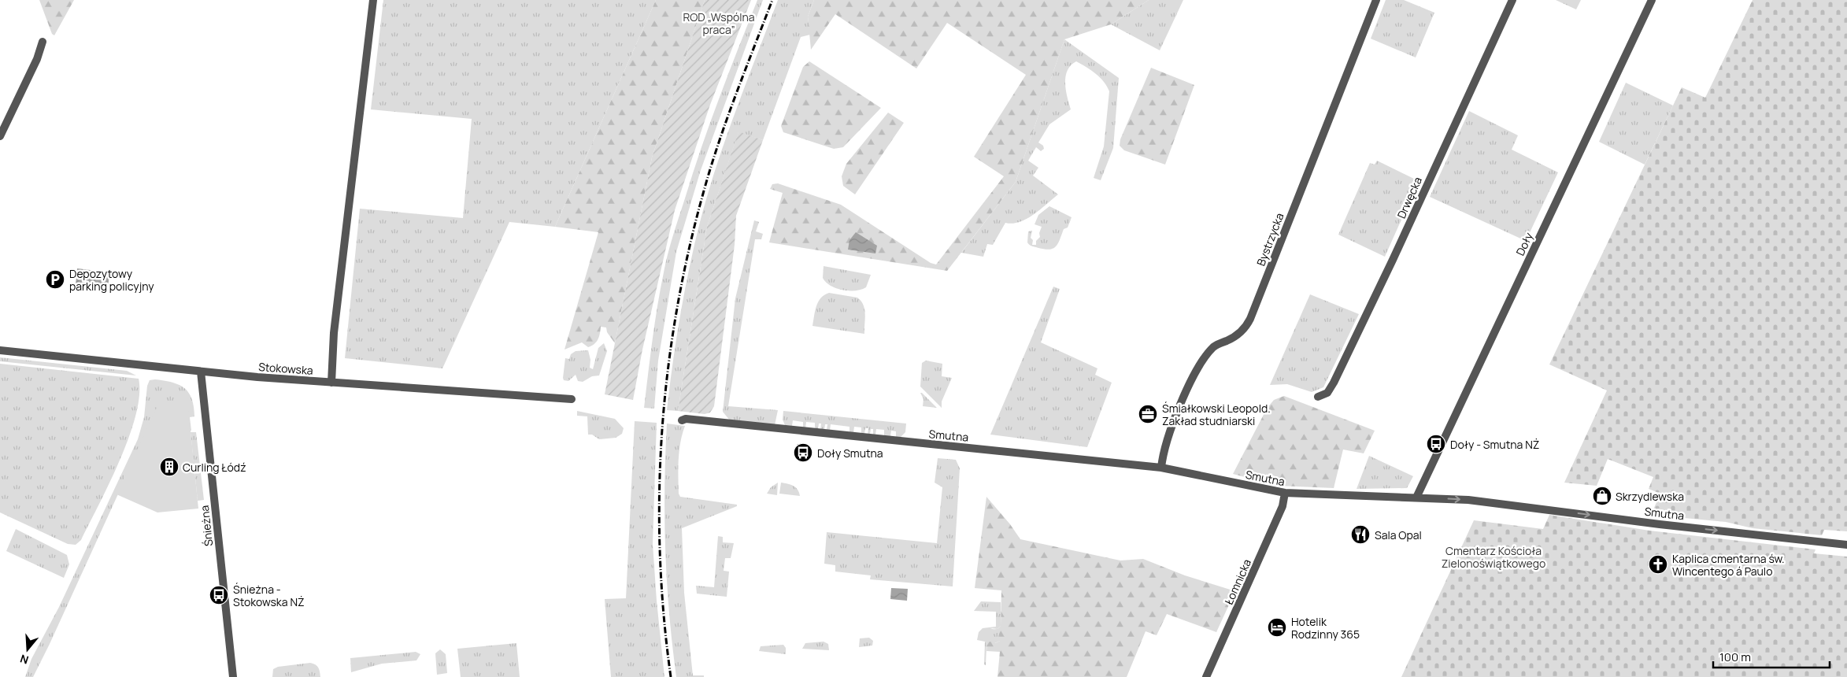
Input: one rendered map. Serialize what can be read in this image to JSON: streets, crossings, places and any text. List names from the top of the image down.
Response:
{
  "streets": {
    "street": [
      "Drwęcka",
      "Bystrzycka",
      "Doły",
      "Stokowska",
      "Smutna",
      "Śnieżna",
      "Łomnicka"
    ]
  },
  "crossings": [
    ["Bystrzycka", "Smutna"],
    ["Doły", "Smutna"],
    ["Stokowska", "Śnieżna"],
    ["Smutna", "Łomnicka"]
  ],
  "one_way": ["Smutna"],
  "parks": ["ROD „Wspólna praca”", "Cmentarz Kościoła Zielonoświątkowego"],
  "places": {
    "parking": ["Depozytowy parking policyjny"],
    "office": ["Śmiałkowski Leopold. Zakład studniarski"],
    "bus stop": ["Doły - Smutna NŻ", "Doły Smutna", "Śnieżna - Stokowska NŻ"],
    "building": ["Curling Łódź"],
    "shop": ["Skrzydlewska"],
    "restaurant": ["Sala Opal"],
    "church": ["Kaplica cmentarna św. Wincentego á Paulo"],
    "hotel": ["Hotelik Rodzinny 365"]
  },
  "scale_bar": "100 m",
  "north": "bottom"
}
